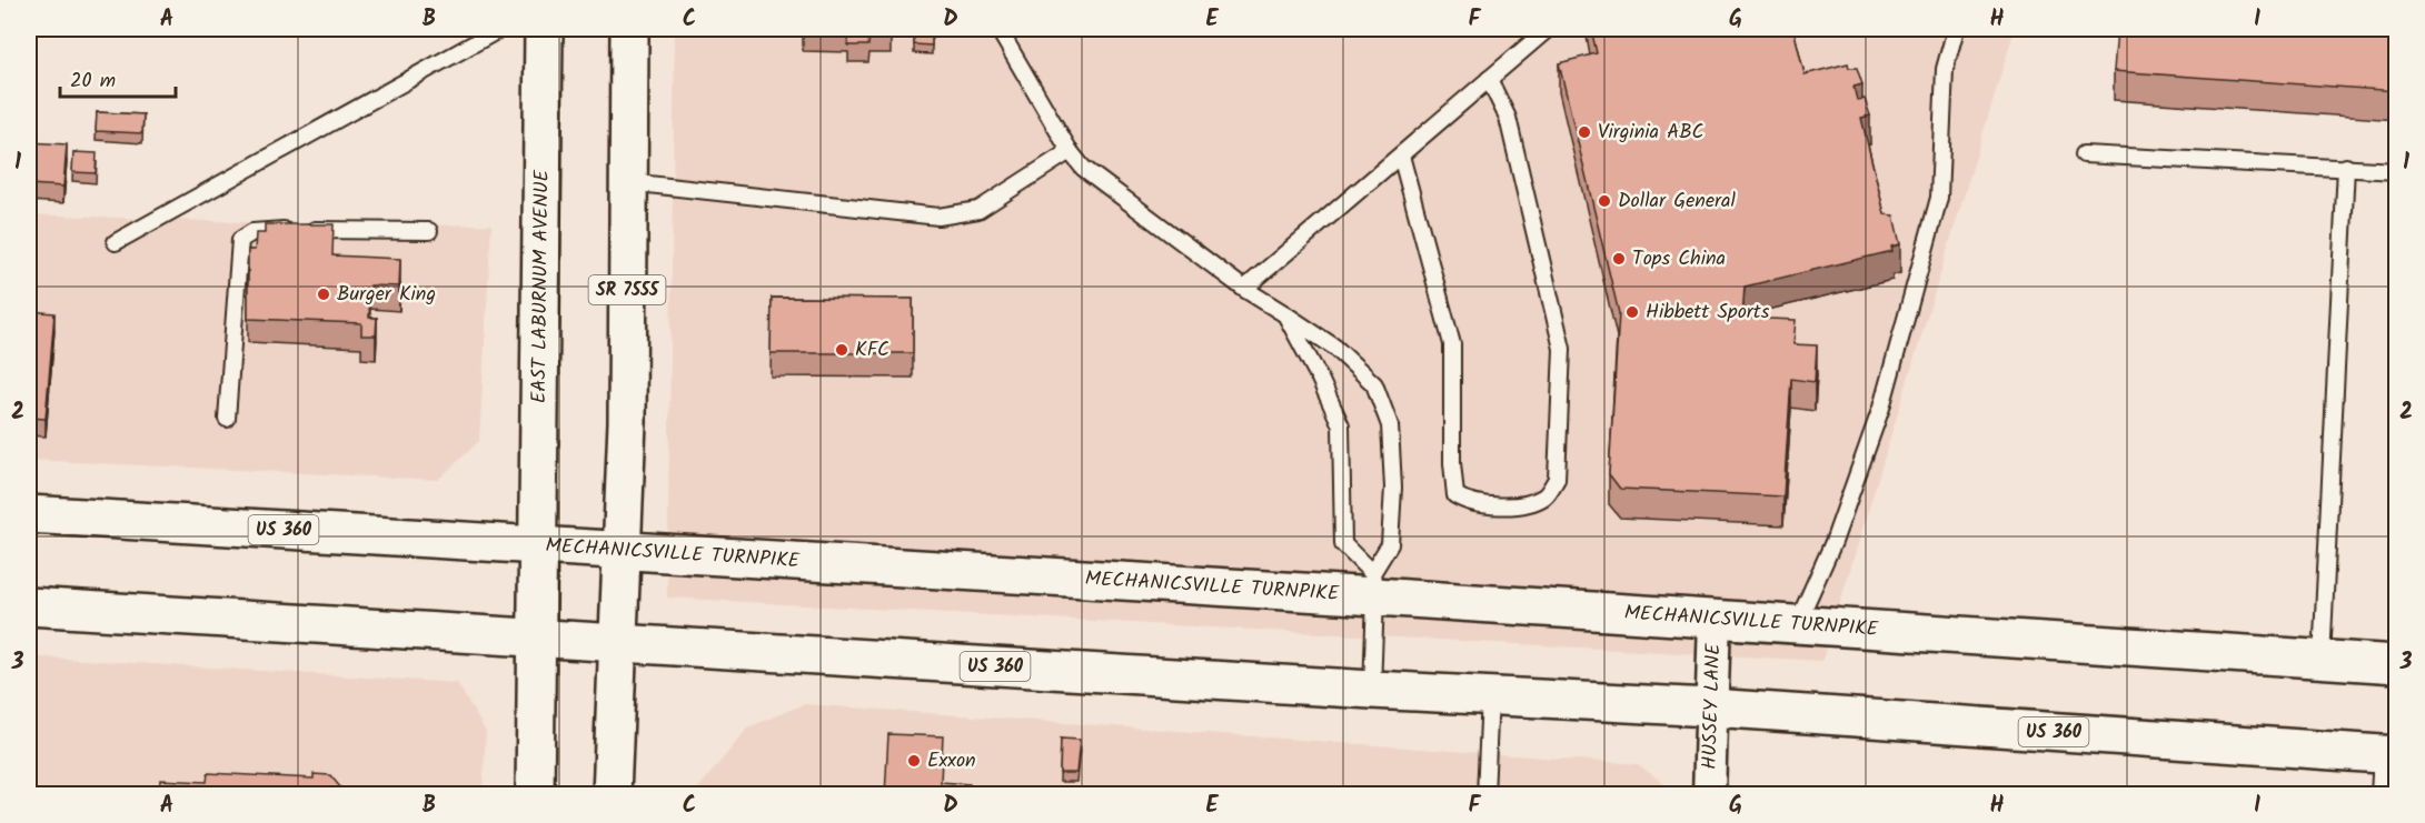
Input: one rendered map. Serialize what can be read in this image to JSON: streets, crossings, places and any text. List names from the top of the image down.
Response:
{
  "streets": {
    "main road": [
      "EAST LABURNUM AVENUE",
      "SR 7555",
      "US 360",
      "MECHANICSVILLE TURNPIKE"
    ],
    "street": ["HUSSEY LANE"]
  },
  "crossings": [
    ["EAST LABURNUM AVENUE", "US 360"],
    ["EAST LABURNUM AVENUE", "MECHANICSVILLE TURNPIKE"],
    ["SR 7555", "MECHANICSVILLE TURNPIKE"],
    ["US 360", "HUSSEY LANE"],
    ["MECHANICSVILLE TURNPIKE", "HUSSEY LANE"]
  ],
  "places": [
    "Virginia ABC",
    "Dollar General",
    "Tops China",
    "Burger King",
    "Hibbett Sports",
    "KFC",
    "Exxon"
  ],
  "scale_bar": "20 m",
  "grid": {
    "columns": [
      "A",
      "B",
      "C",
      "D",
      "E",
      "F",
      "G",
      "H",
      "I"
    ],
    "rows": ["1", "2", "3"]
  }
}
